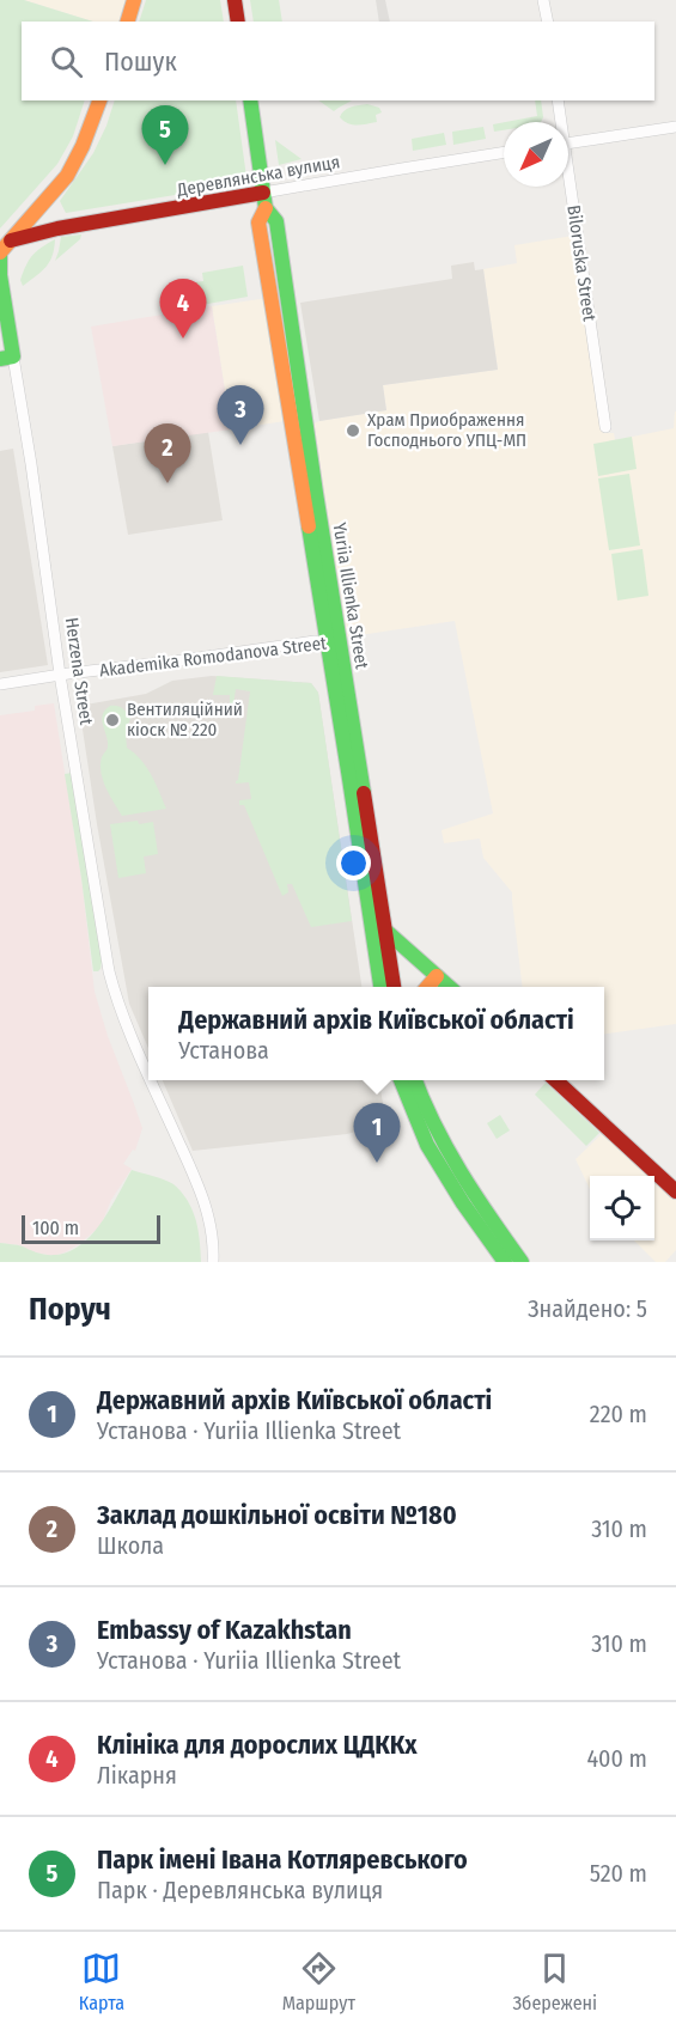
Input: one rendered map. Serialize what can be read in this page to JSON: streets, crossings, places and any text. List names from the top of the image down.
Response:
{
  "streets": {
    "main road": ["Деревлянська вулиця", "Yuriia Illienka Street", "Herzena Street"],
    "street": ["Biloruska Street", "Akademika Romodanova Street"]
  },
  "crossings": [
    ["Деревлянська вулиця", "Yuriia Illienka Street"],
    ["Деревлянська вулиця", "Herzena Street"],
    ["Yuriia Illienka Street", "Akademika Romodanova Street"],
    ["Akademika Romodanova Street", "Herzena Street"]
  ],
  "places": ["Храм Приображення Господнього УПЦ-МП", "Вентиляційний кіоск № 220"],
  "scale_bar": "100 m",
  "north": "bottom left",
  "page": {
    "search": "Пошук",
    "pins": [
      "5",
      "4",
      "3",
      "2",
      "1"
    ],
    "popup": ["Державний архів Київської області", "Установа"],
    "scale": "100 m",
    "heading": ["Поруч", "Знайдено: 5"],
    "list": [
      {
        "mark": "1",
        "name": "Державний архів Київської області",
        "note": "Установа · Yuriia Illienka Street",
        "value": "220 m"
      },
      {
        "mark": "2",
        "name": "Заклад дошкільної освіти №180",
        "note": "Школа",
        "value": "310 m"
      },
      {
        "mark": "3",
        "name": "Embassy of Kazakhstan",
        "note": "Установа · Yuriia Illienka Street",
        "value": "310 m"
      },
      {
        "mark": "4",
        "name": "Клініка для дорослих ЦДККх",
        "note": "Лікарня",
        "value": "400 m"
      },
      {
        "mark": "5",
        "name": "Парк імені Івана Котляревського",
        "note": "Парк · Деревлянська вулиця",
        "value": "520 m"
      }
    ],
    "nav": ["Карта", "Маршрут", "Збережені"]
  }
}
